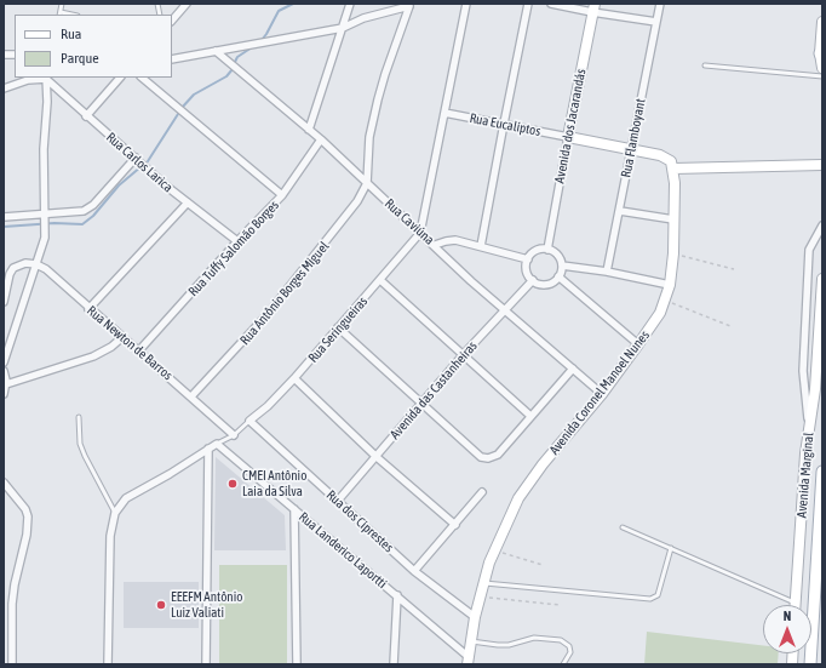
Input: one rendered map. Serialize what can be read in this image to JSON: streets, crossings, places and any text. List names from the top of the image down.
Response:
{
  "streets": {
    "street": [
      "Rua Eucalíptos",
      "Avenida dos Jacarandás",
      "Rua Flamboyant",
      "Rua Carlos Larica",
      "Rua Caviúna",
      "Rua Tuffy Salomão Borges",
      "Rua Antônio Borges Miguel",
      "Rua Seringueiras",
      "Rua Newton de Barros",
      "Avenida das Castanheiras",
      "Avenida Coronel Manoel Nunes",
      "Avenida Marginal",
      "Rua dos Ciprestes",
      "Rua Landerico Laportti"
    ]
  },
  "crossings": [
    ["Rua Eucalíptos", "Avenida dos Jacarandás"],
    ["Rua Eucalíptos", "Rua Flamboyant"],
    ["Rua Eucalíptos", "Avenida Coronel Manoel Nunes"],
    ["Avenida dos Jacarandás", "Avenida das Castanheiras"],
    ["Rua Carlos Larica", "Rua Tuffy Salomão Borges"],
    ["Rua Caviúna", "Rua Tuffy Salomão Borges"],
    ["Rua Caviúna", "Rua Antônio Borges Miguel"],
    ["Rua Caviúna", "Rua Seringueiras"],
    ["Rua Caviúna", "Avenida das Castanheiras"],
    ["Rua Caviúna", "Avenida Coronel Manoel Nunes"],
    ["Rua Tuffy Salomão Borges", "Rua Newton de Barros"],
    ["Rua Antônio Borges Miguel", "Rua Newton de Barros"],
    ["Rua Seringueiras", "Rua dos Ciprestes"],
    ["Avenida das Castanheiras", "Rua dos Ciprestes"],
    ["Avenida Coronel Manoel Nunes", "Rua dos Ciprestes"],
    ["Avenida Coronel Manoel Nunes", "Rua Landerico Laportti"]
  ],
  "places": ["CMEI Antônio Laia da Silva", "EEEFM Antônio Luiz Valiati"],
  "legend": ["Rua", "Parque"],
  "north": "top"
}
